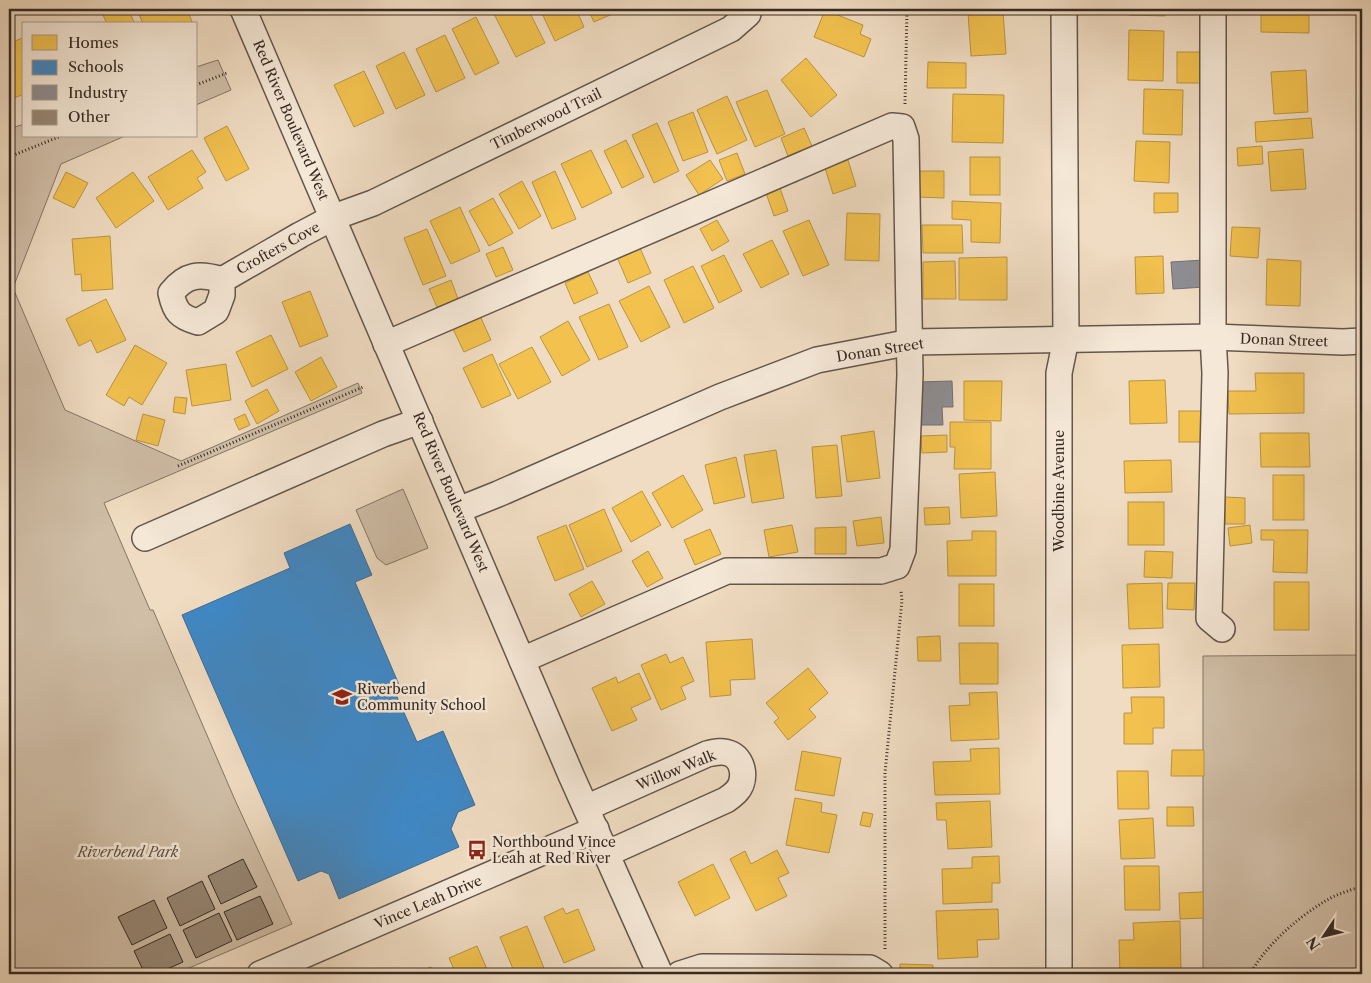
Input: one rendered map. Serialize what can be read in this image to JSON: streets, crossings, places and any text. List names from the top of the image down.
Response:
{
  "streets": {
    "street": [
      "Timberwood Trail",
      "Red River Boulevard West",
      "Crofters Cove",
      "Donan Street",
      "Woodbine Avenue",
      "Willow Walk",
      "Vince Leah Drive"
    ]
  },
  "crossings": [
    ["Timberwood Trail", "Red River Boulevard West"],
    ["Timberwood Trail", "Crofters Cove"],
    ["Red River Boulevard West", "Crofters Cove"],
    ["Red River Boulevard West", "Donan Street"],
    ["Red River Boulevard West", "Willow Walk"],
    ["Red River Boulevard West", "Vince Leah Drive"],
    ["Donan Street", "Woodbine Avenue"],
    ["Willow Walk", "Vince Leah Drive"]
  ],
  "parks": ["Riverbend Park"],
  "places": {
    "school or university": ["Riverbend Community School"],
    "bus stop": ["Northbound Vince Leah at Red River"]
  },
  "legend": [
    "Homes",
    "Schools",
    "Industry",
    "Other"
  ],
  "north": "bottom left"
}
